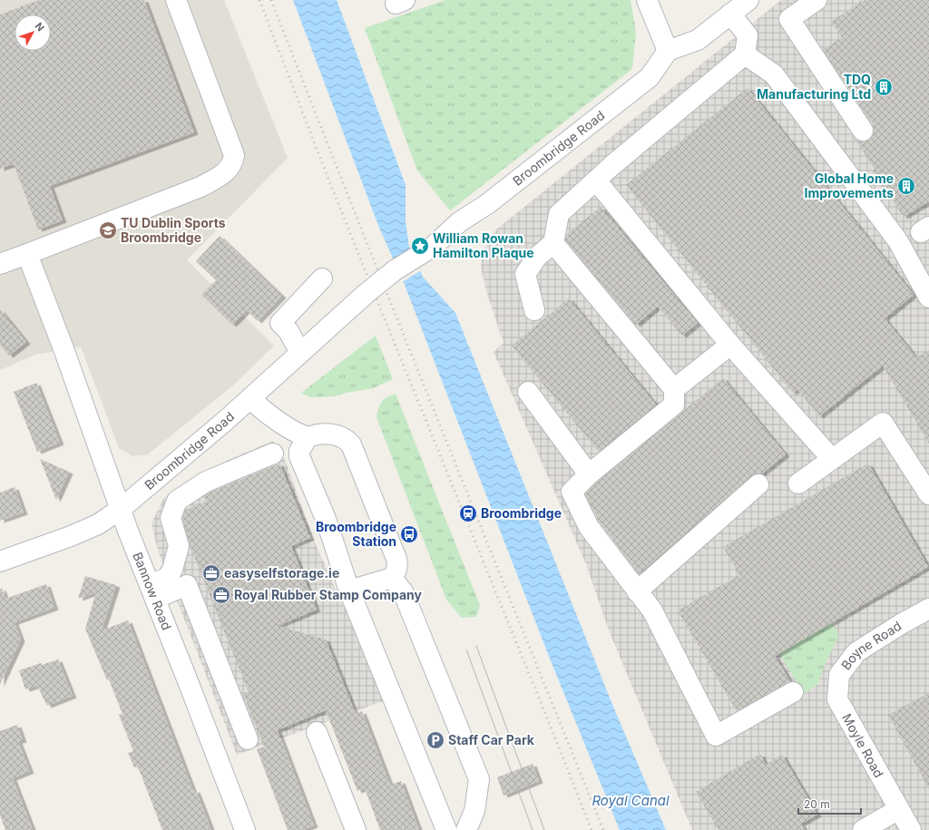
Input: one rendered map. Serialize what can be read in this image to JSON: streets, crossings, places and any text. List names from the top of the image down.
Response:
{
  "streets": {
    "street": [
      "Broombridge Road",
      "Bannow Road",
      "Boyne Road",
      "Moyle Road"
    ]
  },
  "crossings": [
    ["Broombridge Road", "Bannow Road"],
    ["Boyne Road", "Moyle Road"]
  ],
  "water": ["Royal Canal"],
  "places": {
    "building": ["TDQ Manufacturing Ltd", "Global Home Improvements"],
    "school or university": ["TU Dublin Sports Broombridge"],
    "place": ["William Rowan Hamilton Plaque"],
    "station": ["Broombridge"],
    "bus stop": ["Broombridge Station"],
    "office": ["easyselfstorage.ie", "Royal Rubber Stamp Company"],
    "parking": ["Staff Car Park"]
  },
  "scale_bar": "20 m",
  "north": "top right"
}
